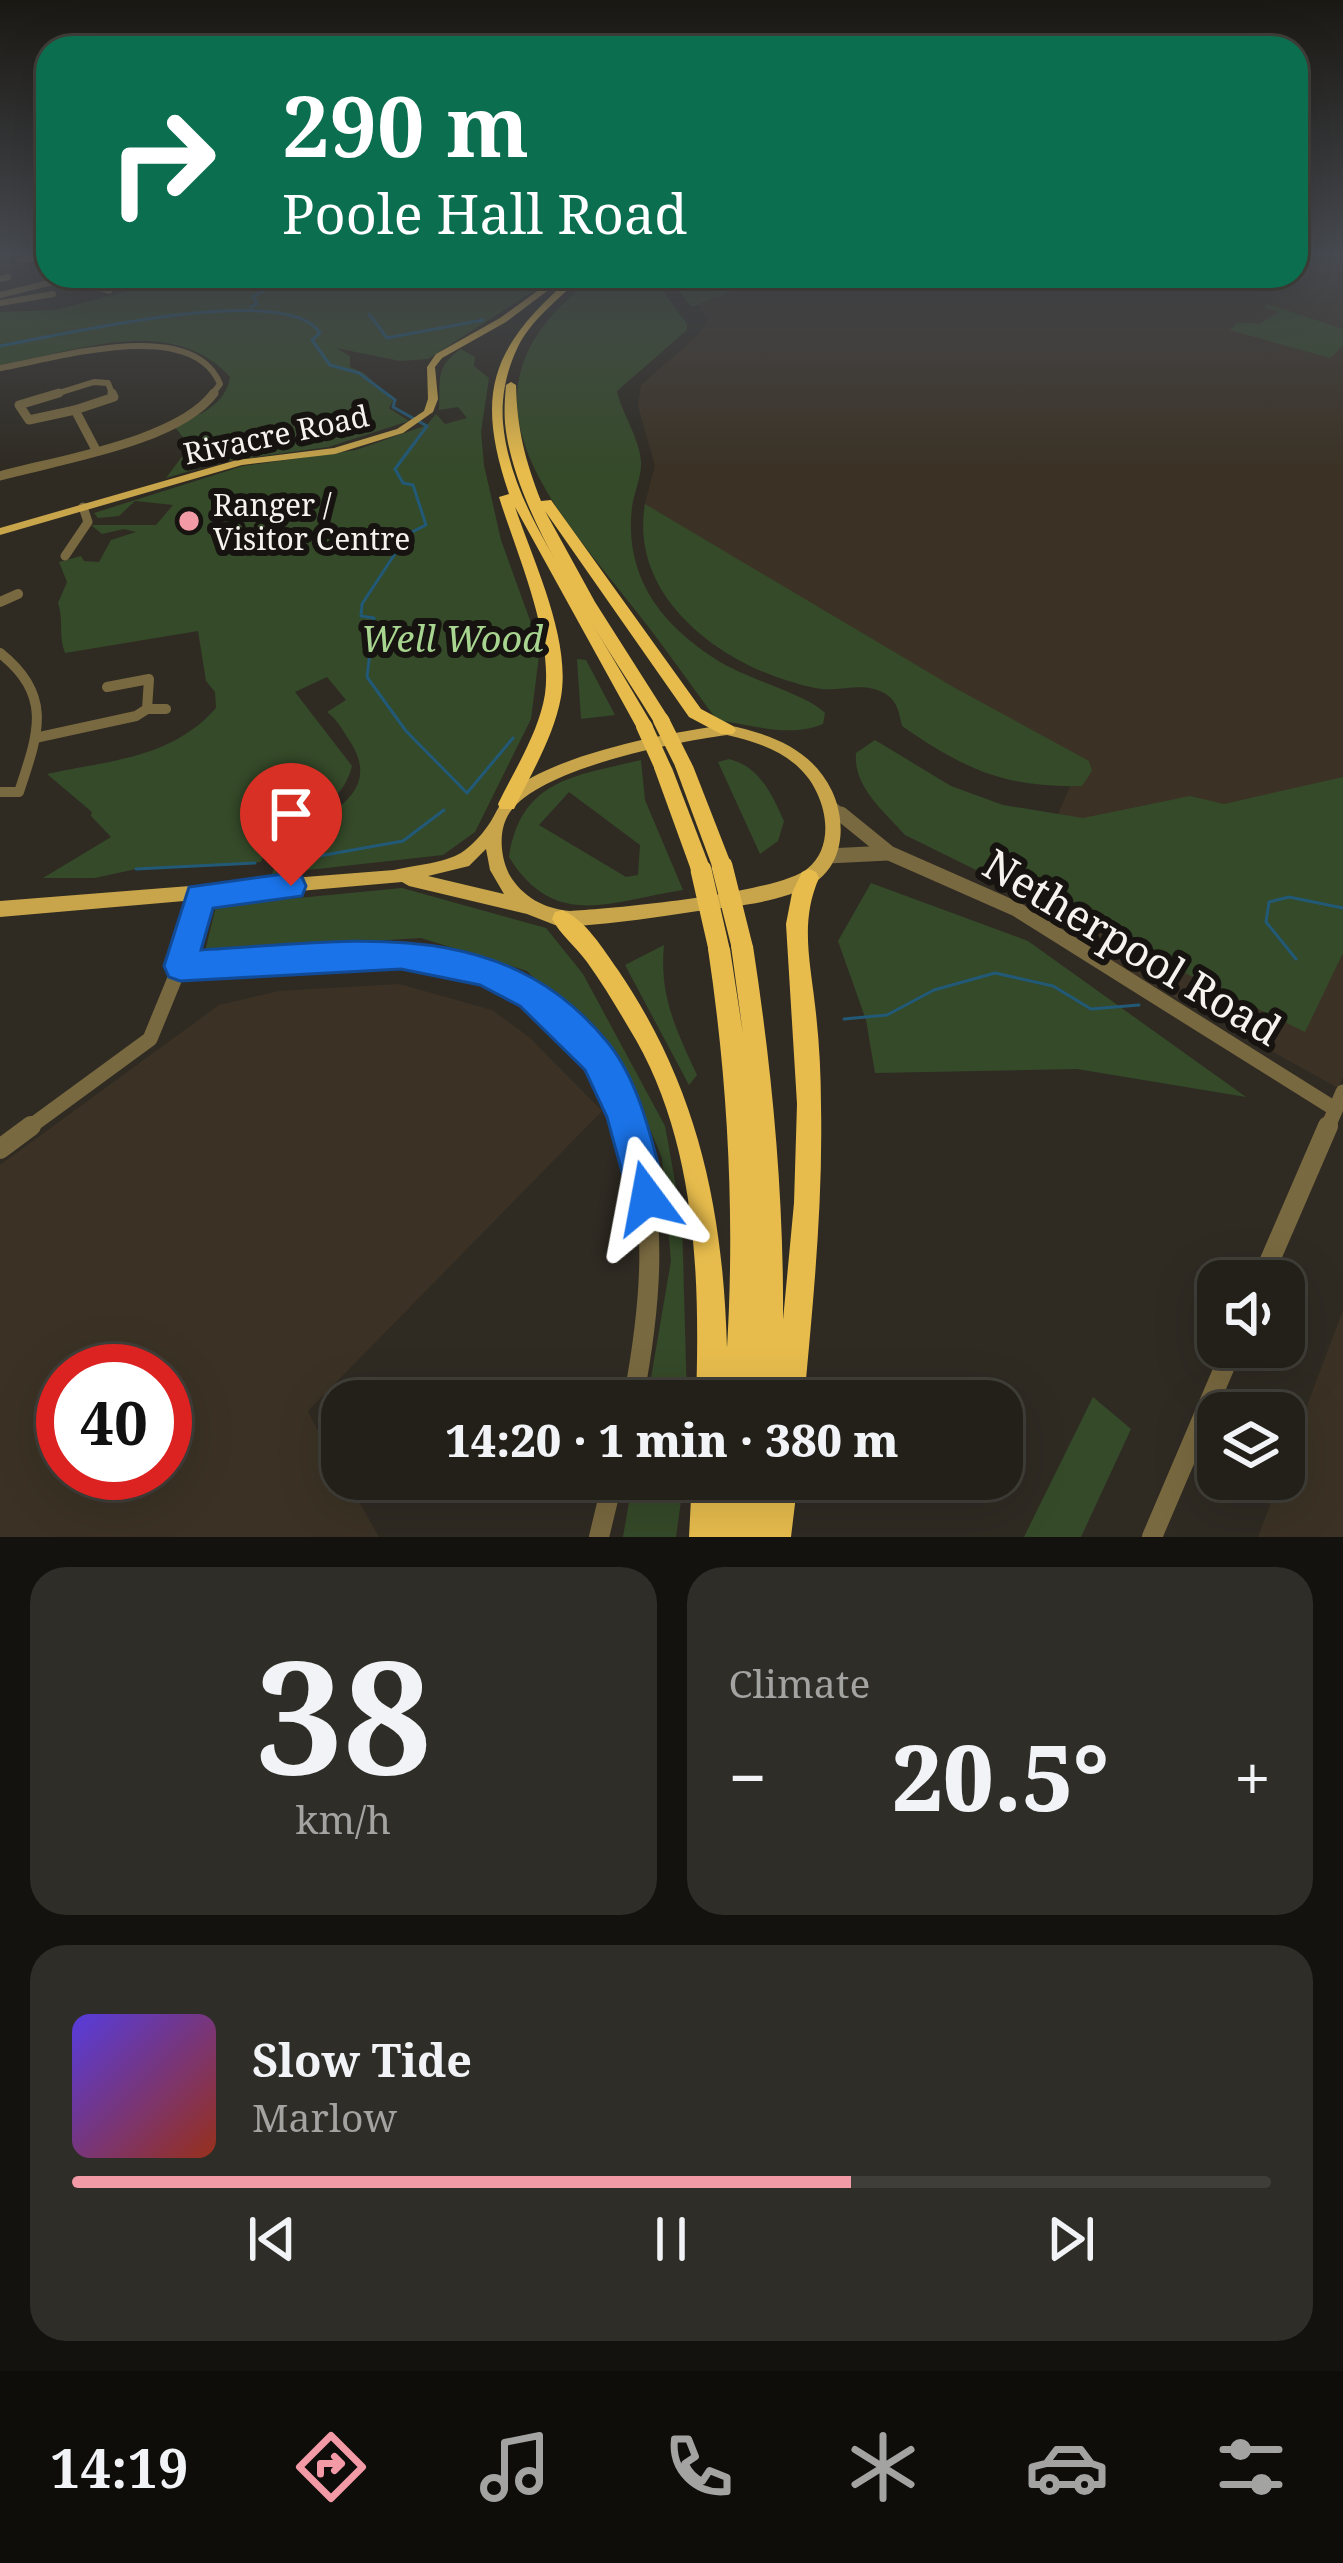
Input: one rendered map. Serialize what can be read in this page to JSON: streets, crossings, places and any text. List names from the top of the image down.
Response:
{
  "streets": {
    "main road": ["Rivacre Road"],
    "street": ["Netherpool Road"]
  },
  "parks": ["Well Wood"],
  "places": ["Ranger / Visitor Centre"],
  "page": {
    "turn": ["290 m", "Poole Hall Road"],
    "limit": "40",
    "trip": "14:20 · 1 min · 380 m",
    "tile": [
      ["38", "km/h"],
      "Climate"
    ],
    "heat": ["−", "20.5°", "+"],
    "song": ["Slow Tide", "Marlow"],
    "tabs": "14:19"
  }
}
